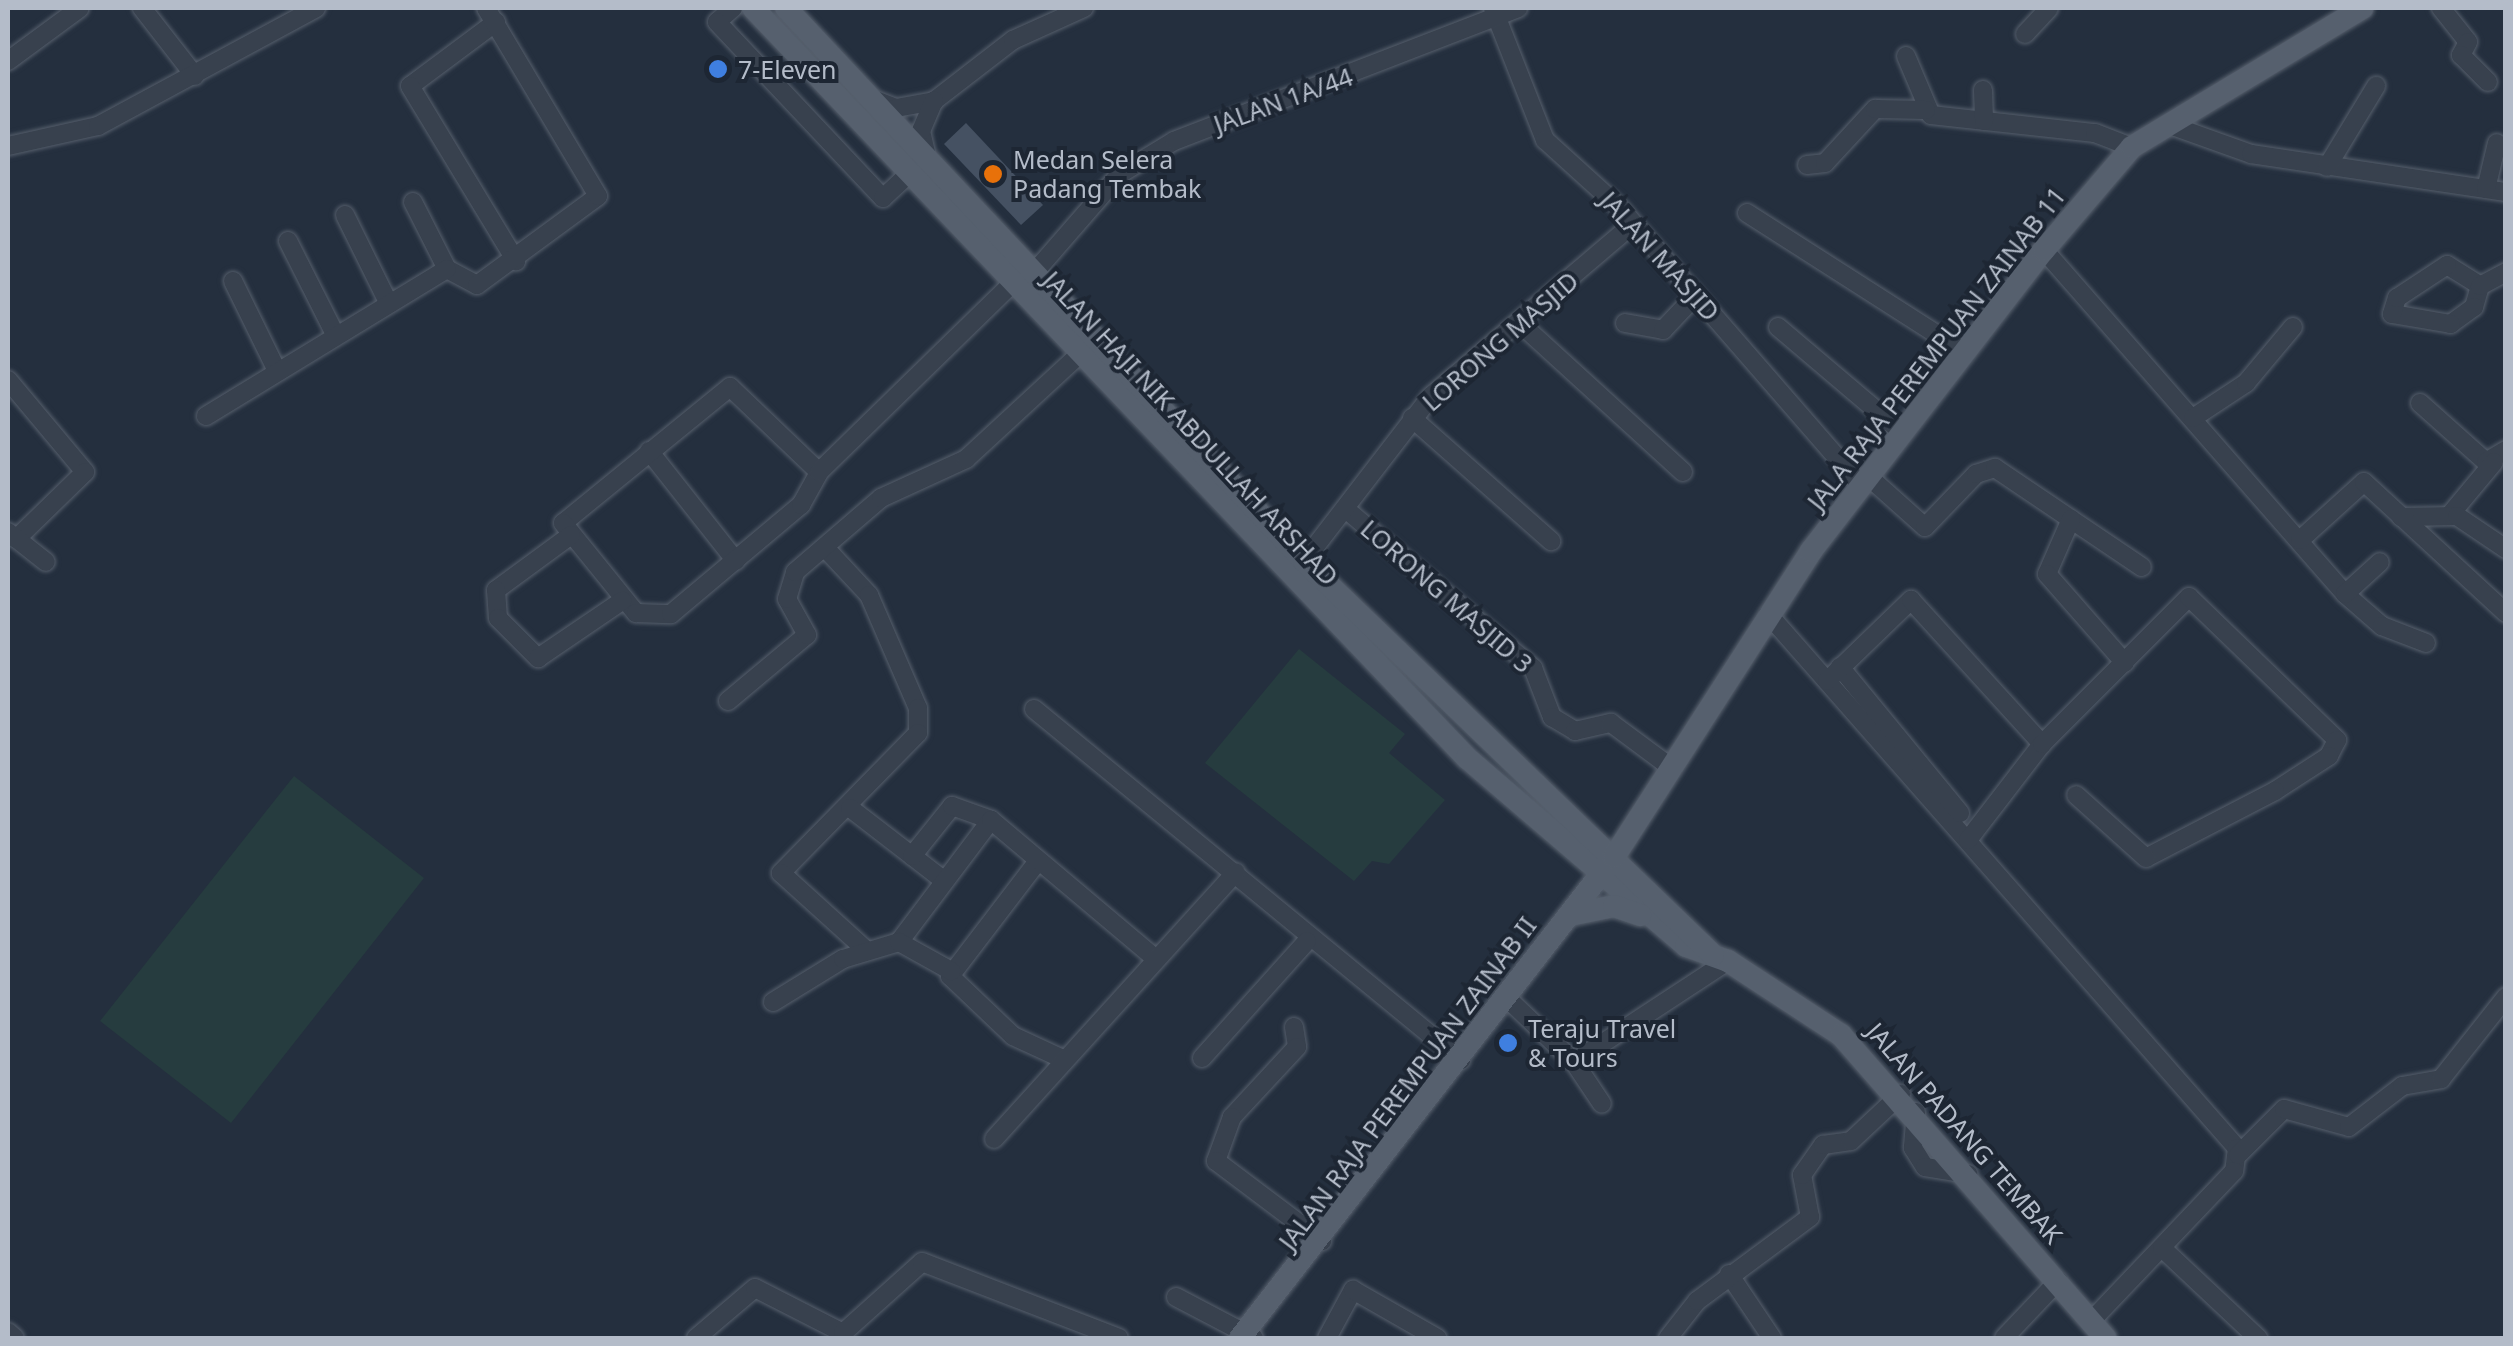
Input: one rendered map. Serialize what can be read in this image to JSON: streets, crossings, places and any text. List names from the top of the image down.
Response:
{
  "streets": {
    "main road": [
      "JALA RAJA PEREMPUAN ZAINAB 11",
      "JALAN HAJI NIK ABDULLAH ARSHAD",
      "JALAN RAJA PEREMPUAN ZAINAB II",
      "JALAN PADANG TEMBAK"
    ],
    "street": [
      "JALAN 1A/44",
      "JALAN MASJID",
      "LORONG MASJID",
      "LORONG MASJID 3"
    ]
  },
  "crossings": [
    ["JALAN 1A/44", "JALAN MASJID"],
    ["JALAN 1A/44", "JALAN HAJI NIK ABDULLAH ARSHAD"],
    ["JALAN MASJID", "LORONG MASJID"],
    ["JALAN MASJID", "JALA RAJA PEREMPUAN ZAINAB 11"],
    ["LORONG MASJID", "JALAN HAJI NIK ABDULLAH ARSHAD"],
    ["LORONG MASJID", "LORONG MASJID 3"],
    ["JALA RAJA PEREMPUAN ZAINAB 11", "LORONG MASJID 3"],
    ["JALA RAJA PEREMPUAN ZAINAB 11", "JALAN RAJA PEREMPUAN ZAINAB II"],
    ["JALAN HAJI NIK ABDULLAH ARSHAD", "JALAN RAJA PEREMPUAN ZAINAB II"],
    ["JALAN HAJI NIK ABDULLAH ARSHAD", "JALAN PADANG TEMBAK"],
    ["JALAN RAJA PEREMPUAN ZAINAB II", "JALAN PADANG TEMBAK"]
  ],
  "places": ["7-Eleven", "Medan Selera Padang Tembak", "Teraju Travel & Tours"]
}
